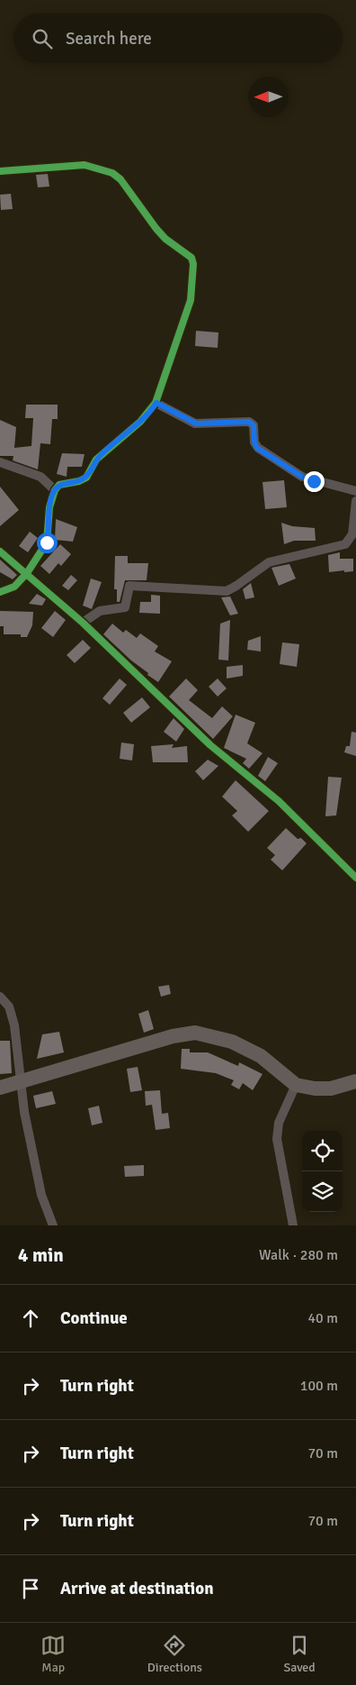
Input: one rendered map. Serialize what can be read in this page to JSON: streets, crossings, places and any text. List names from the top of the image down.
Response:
{
  "north": "left",
  "page": {
    "search": "Search here",
    "heading": ["4 min", "Walk · 280 m"],
    "list": [
      ["Continue", "40 m"],
      ["Turn right", "100 m"],
      ["Turn right", "70 m"],
      ["Turn right", "70 m"],
      "Arrive at destination"
    ],
    "nav": ["Map", "Directions", "Saved"]
  }
}
